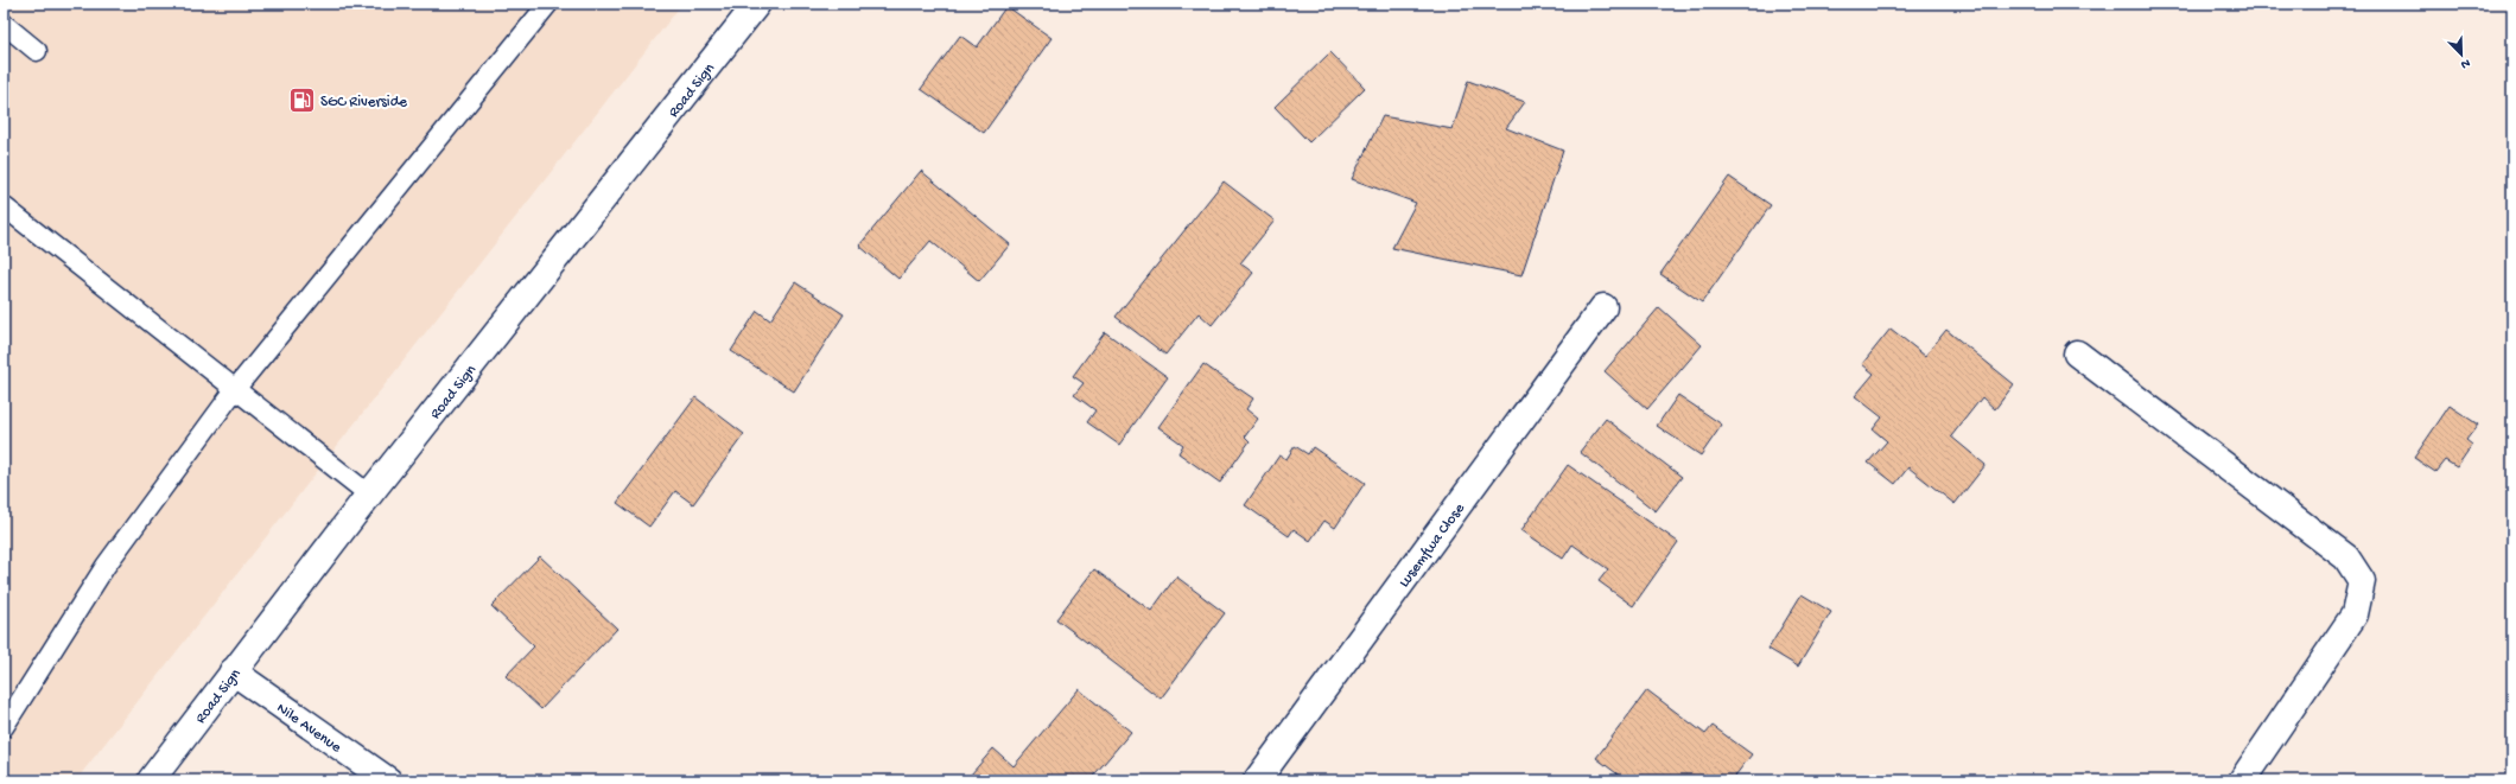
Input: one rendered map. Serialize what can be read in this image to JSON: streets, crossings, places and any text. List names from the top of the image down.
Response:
{
  "streets": {
    "street": ["Road Sign", "Lusemfwa Close", "Nile Avenue"]
  },
  "crossings": [
    ["Road Sign", "Nile Avenue"]
  ],
  "places": {
    "fuel station": ["SGC Riverside"]
  },
  "north": "bottom right"
}
